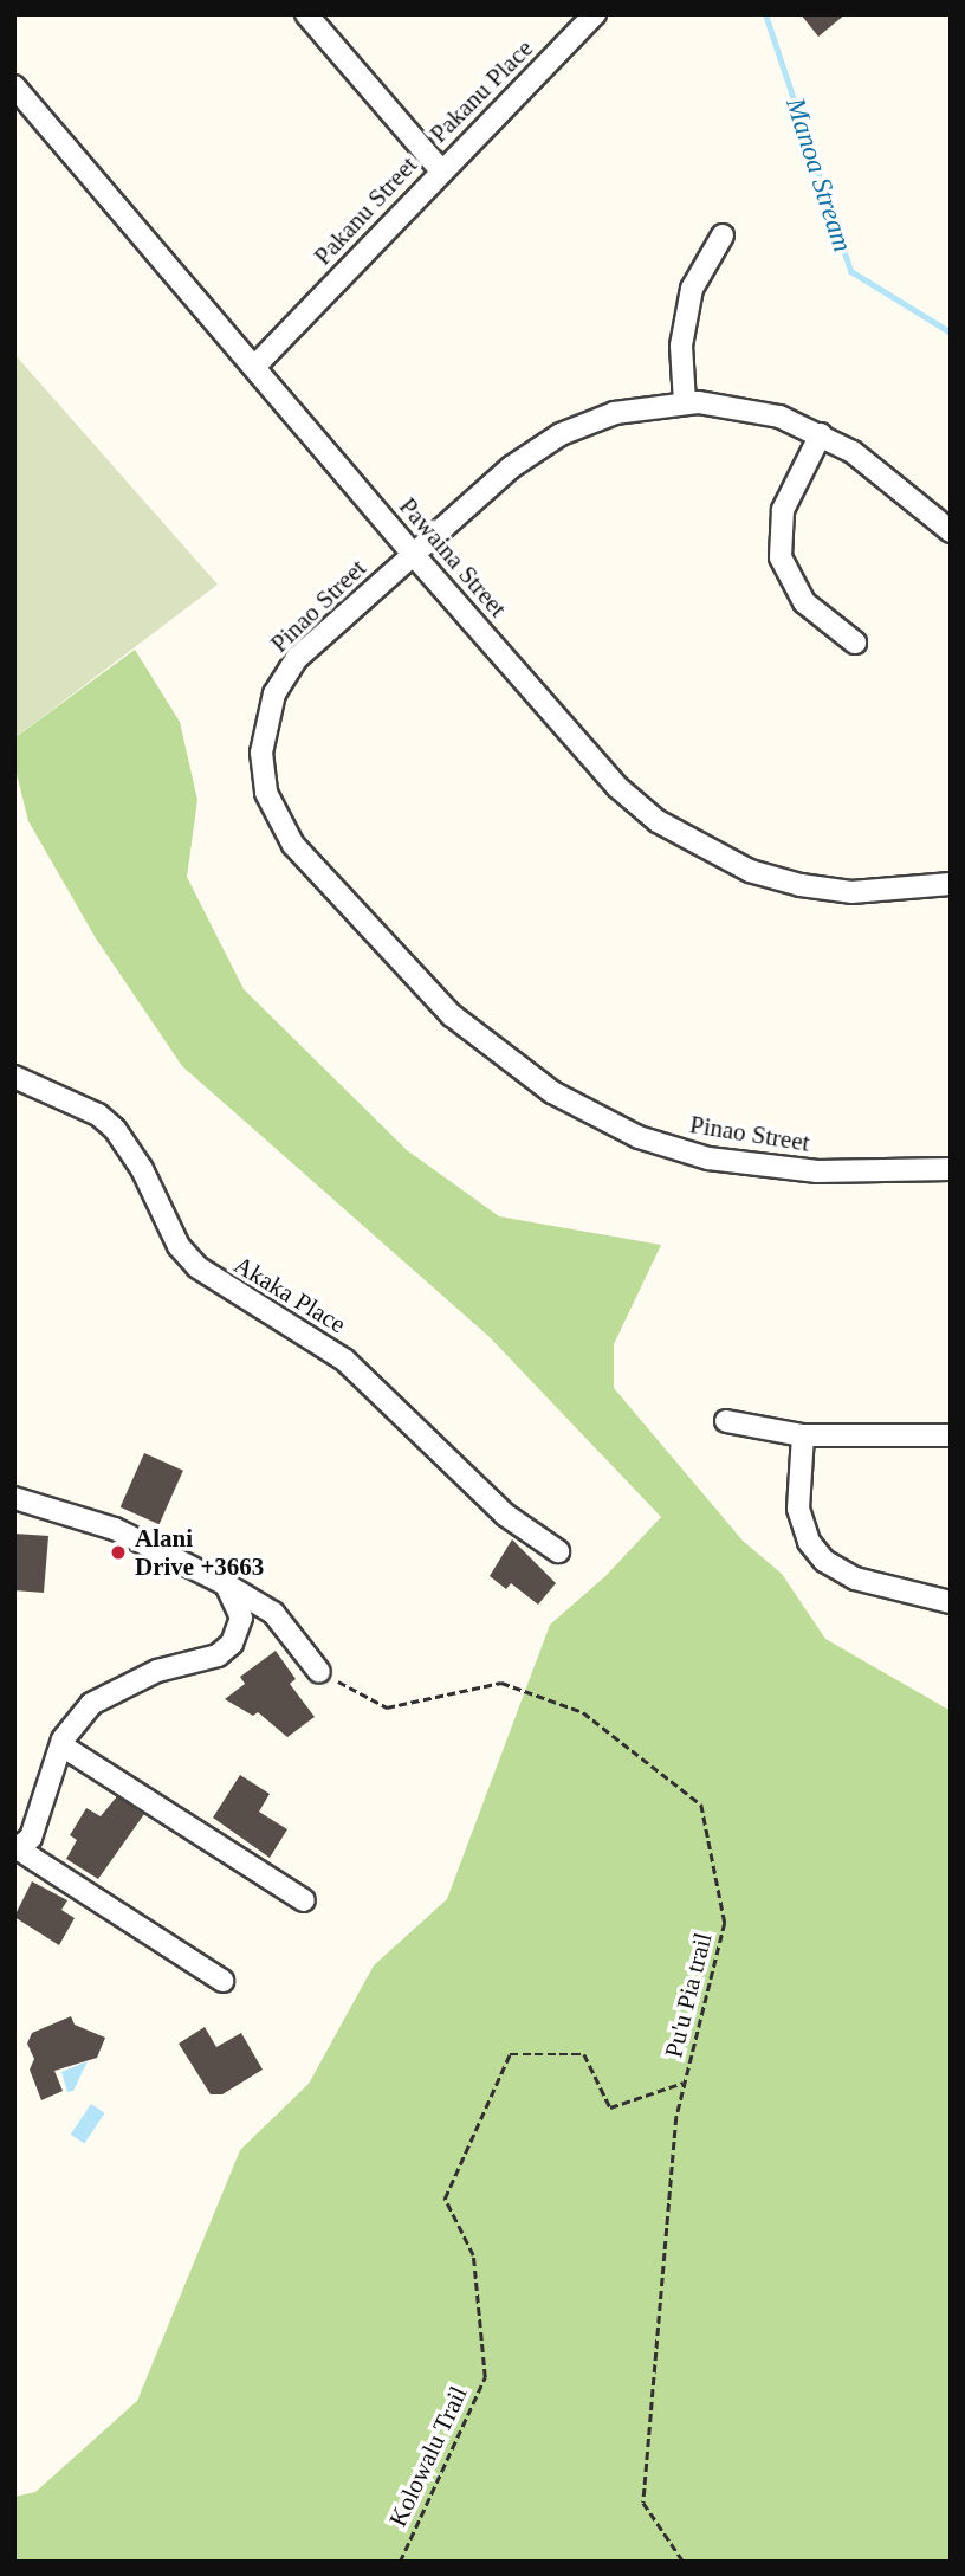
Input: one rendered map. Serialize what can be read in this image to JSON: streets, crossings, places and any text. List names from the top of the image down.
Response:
{
  "streets": {
    "street": [
      "Pakanu Place",
      "Pakanu Street",
      "Pawaina Street",
      "Pinao Street",
      "Akaka Place"
    ],
    "path": ["Pu'u Pia trail", "Kolowalu Trail"]
  },
  "crossings": [
    ["Pakanu Place", "Pakanu Street"],
    ["Pakanu Street", "Pawaina Street"],
    ["Pawaina Street", "Pinao Street"],
    ["Pu'u Pia trail", "Kolowalu Trail"]
  ],
  "water": ["Manoa Stream"],
  "places": ["Alani Drive +3663"]
}
